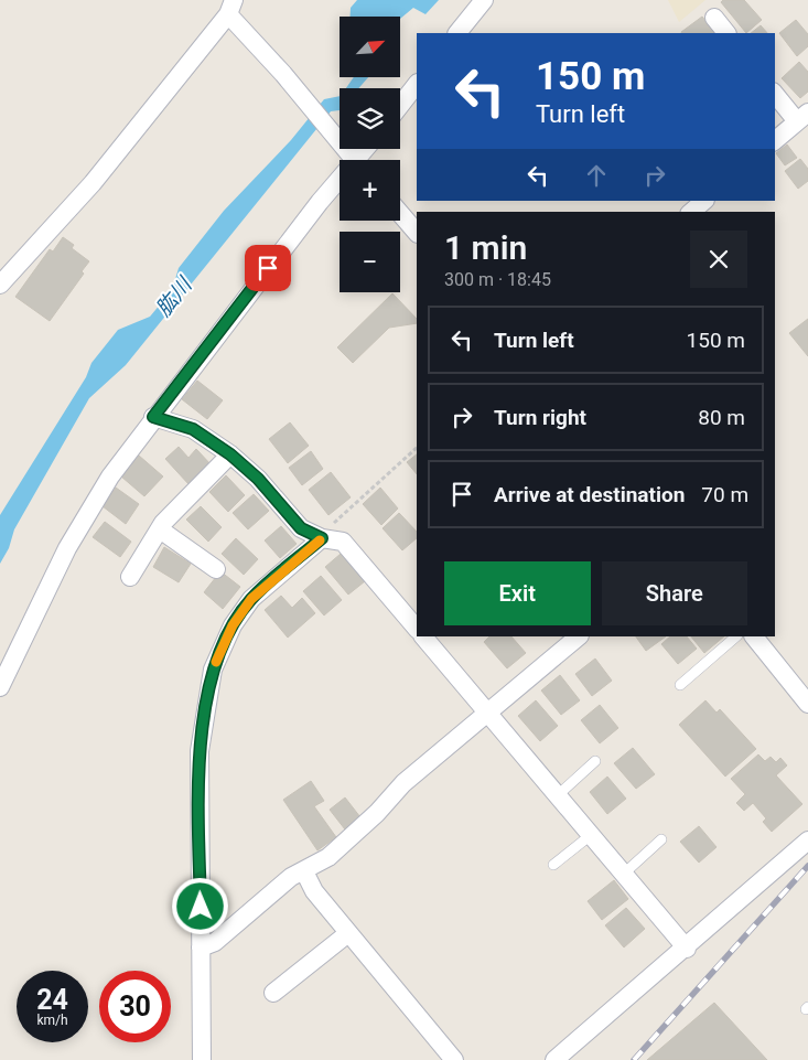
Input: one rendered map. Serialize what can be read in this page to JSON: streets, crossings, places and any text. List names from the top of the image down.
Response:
{
  "water": ["肱川"],
  "north": "top right",
  "page": {
    "map_buttons": ["+", "−"],
    "turn": ["150 m", "Turn left"],
    "heading": ["1 min", "300 m · 18:45"],
    "list": [
      {
        "name": "Turn left",
        "value": "150 m"
      },
      {
        "name": "Turn right",
        "value": "80 m"
      },
      {
        "name": "Arrive at destination",
        "value": "70 m"
      }
    ],
    "buttons": ["Exit", "Share"],
    "speed": "24 km/h",
    "limit": "30"
  }
}
